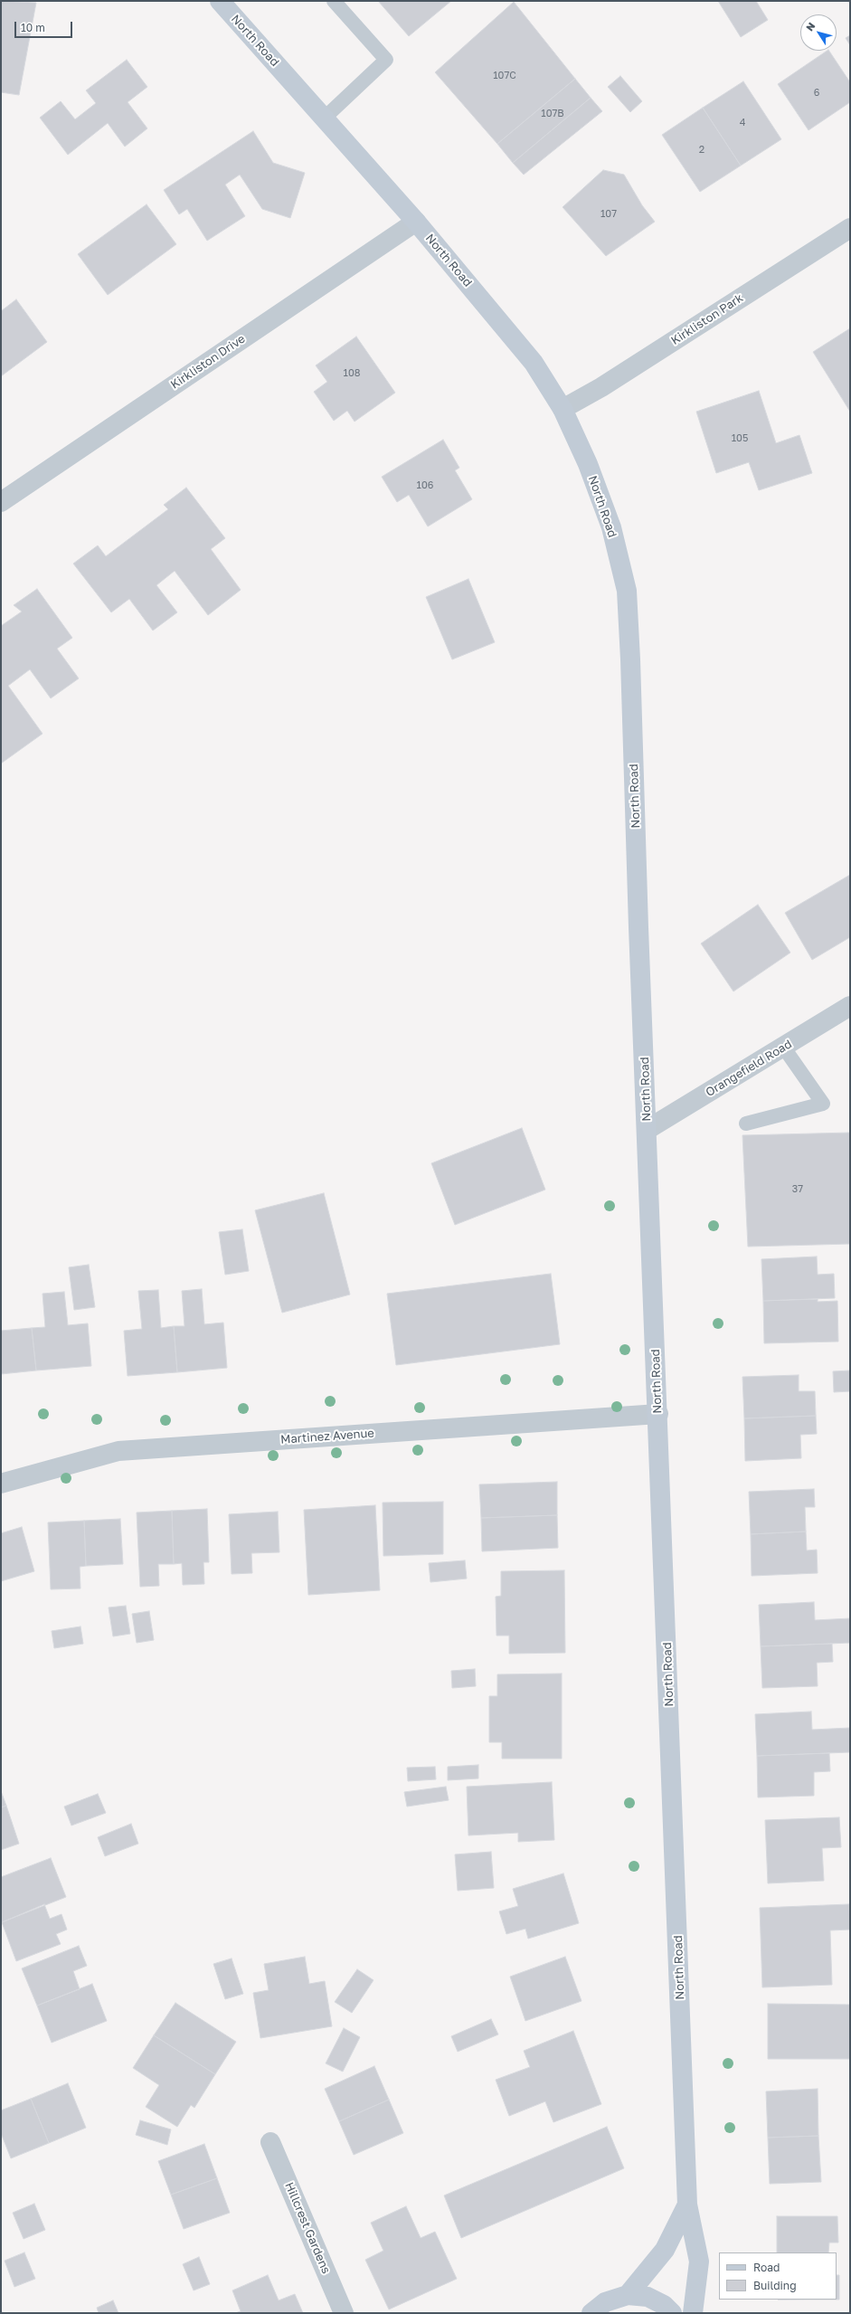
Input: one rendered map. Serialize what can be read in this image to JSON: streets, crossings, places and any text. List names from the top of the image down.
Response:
{
  "streets": {
    "street": [
      "North Road",
      "Kirkliston Park",
      "Kirkliston Drive",
      "Orangefield Road",
      "Martinez Avenue",
      "Hillcrest Gardens"
    ]
  },
  "crossings": [
    ["North Road", "Kirkliston Park"],
    ["North Road", "Kirkliston Drive"],
    ["North Road", "Orangefield Road"],
    ["North Road", "Martinez Avenue"]
  ],
  "house_numbers": [
    "107C",
    "6",
    "107B",
    "4",
    "2",
    "107",
    "108",
    "105",
    "106",
    "37"
  ],
  "legend": ["Road", "Building"],
  "scale_bar": "10 m",
  "north": "top left"
}
